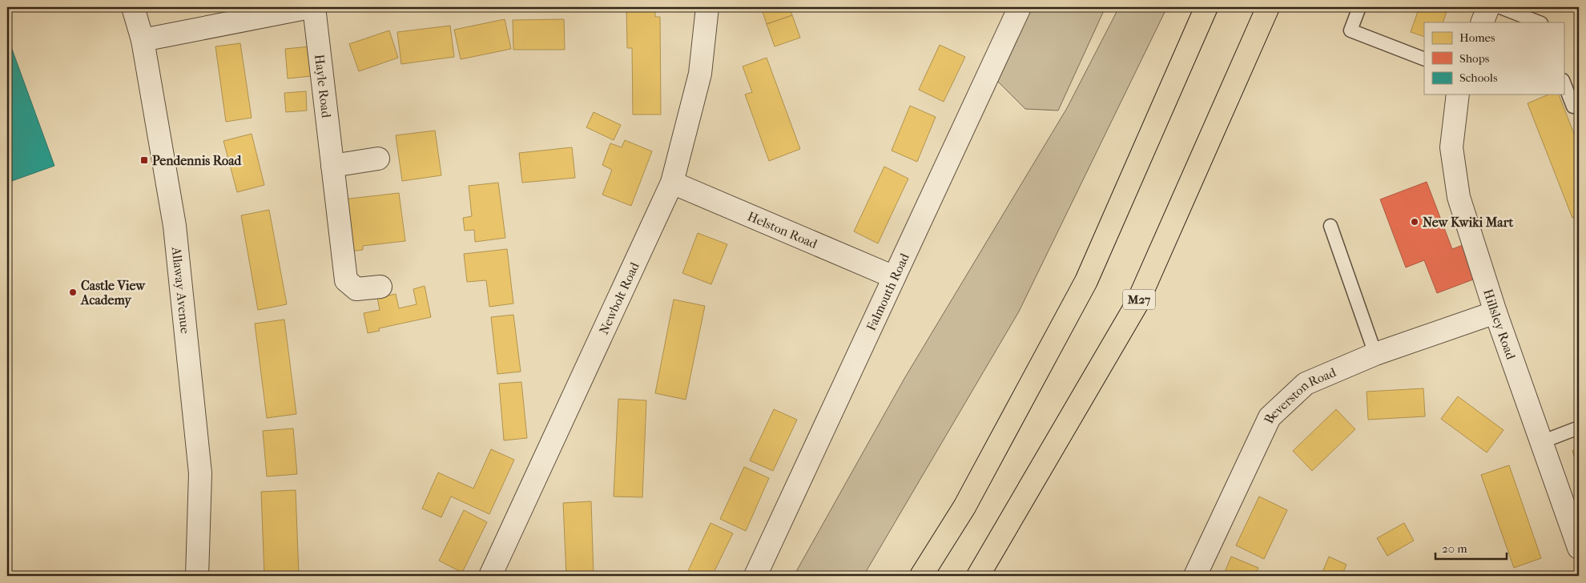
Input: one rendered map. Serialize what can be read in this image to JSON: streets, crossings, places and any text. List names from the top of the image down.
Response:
{
  "streets": {
    "highway": ["M27"],
    "street": [
      "Hayle Road",
      "Helston Road",
      "Allaway Avenue",
      "Falmouth Road",
      "Newbolt Road",
      "Hillsley Road",
      "Beverston Road"
    ]
  },
  "crossings": [
    ["Helston Road", "Falmouth Road"],
    ["Helston Road", "Newbolt Road"],
    ["Hillsley Road", "Beverston Road"]
  ],
  "places": {
    "transit": ["Pendennis Road"],
    "other": ["New Kwiki Mart", "Castle View Academy"]
  },
  "legend": ["Homes", "Shops", "Schools"],
  "scale_bar": "20 m"
}
